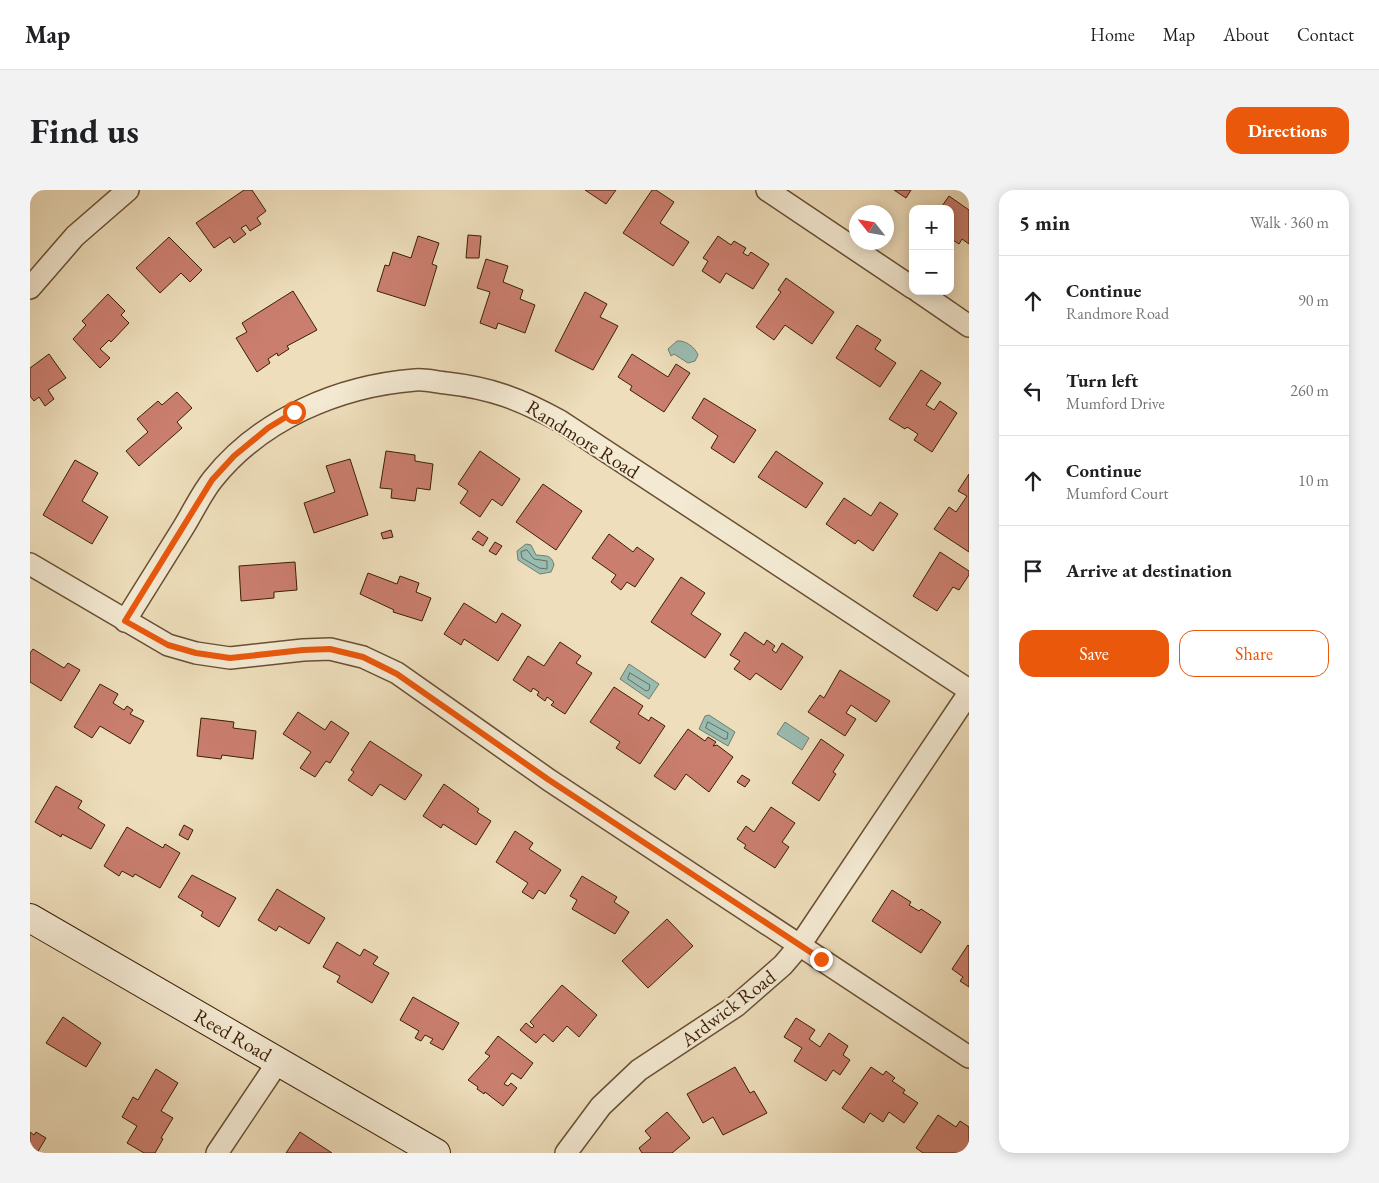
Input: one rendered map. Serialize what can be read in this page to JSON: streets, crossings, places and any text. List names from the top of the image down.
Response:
{
  "streets": {
    "main road": ["Reed Road"],
    "street": ["Randmore Road", "Ardwick Road"]
  },
  "crossings": [
    ["Randmore Road", "Ardwick Road"]
  ],
  "north": "top left",
  "page": {
    "header": "Map",
    "nav": [
      "Home",
      "Map",
      "About",
      "Contact"
    ],
    "buttons": [
      "Directions",
      ["Save", "Share"]
    ],
    "title": "Find us",
    "heading": ["5 min", "Walk · 360 m"],
    "map_buttons": ["+", "−"],
    "list": [
      ["Continue", "Randmore Road", "90 m"],
      ["Turn left", "Mumford Drive", "260 m"],
      ["Continue", "Mumford Court", "10 m"],
      "Arrive at destination"
    ]
  }
}
